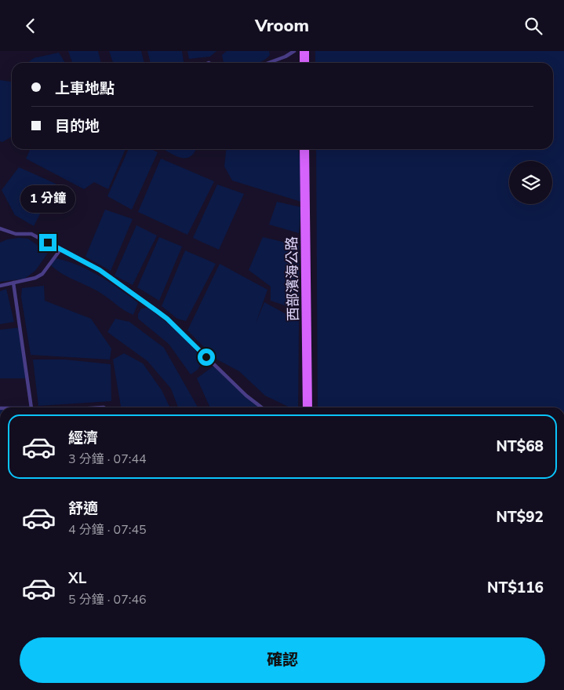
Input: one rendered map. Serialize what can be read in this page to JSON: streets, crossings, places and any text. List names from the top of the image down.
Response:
{
  "streets": {
    "main road": ["西部濱海公路"]
  },
  "page": {
    "header": "Vroom",
    "banner": ["上車地點", "目的地"],
    "bubble": "1 分鐘",
    "list": [
      {
        "name": "經濟",
        "note": "3 分鐘 · 07:44",
        "value": "NT$68"
      },
      {
        "name": "舒適",
        "note": "4 分鐘 · 07:45",
        "value": "NT$92"
      },
      {
        "name": "XL",
        "note": "5 分鐘 · 07:46",
        "value": "NT$116"
      }
    ],
    "buttons": "確認"
  }
}
